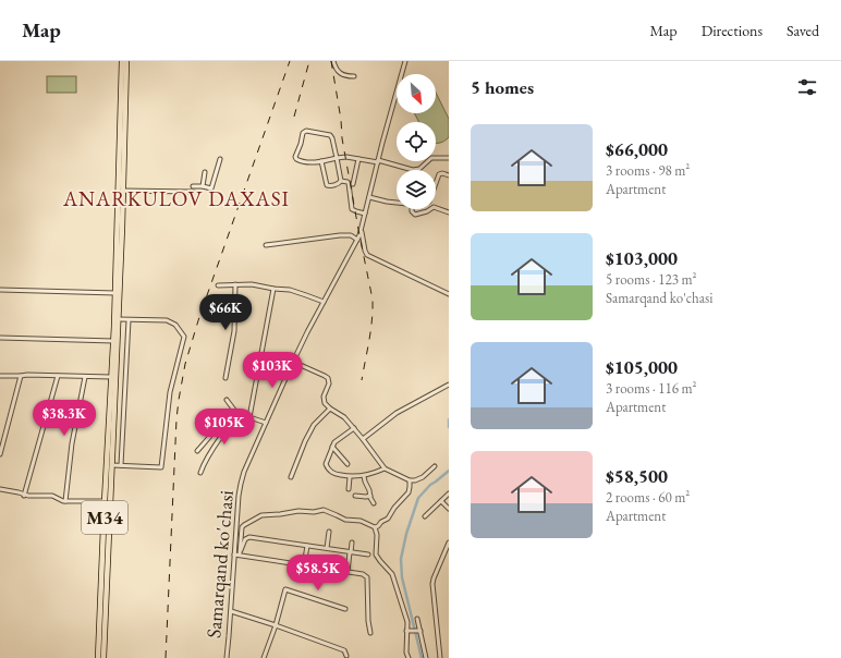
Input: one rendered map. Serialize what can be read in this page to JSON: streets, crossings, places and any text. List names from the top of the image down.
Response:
{
  "streets": {
    "main road": ["M34"],
    "street": ["Samarqand ko'chasi"]
  },
  "districts": ["ANARKULOV DAXASI"],
  "north": "bottom right",
  "page": {
    "header": "Map",
    "nav": ["Map", "Directions", "Saved"],
    "heading": "5 homes",
    "list": [
      {
        "name": "$66,000",
        "note": "3 rooms · 98 m² · Apartment"
      },
      {
        "name": "$103,000",
        "note": "5 rooms · 123 m² · Samarqand ko'chasi"
      },
      {
        "name": "$105,000",
        "note": "3 rooms · 116 m² · Apartment"
      },
      {
        "name": "$58,500",
        "note": "2 rooms · 60 m² · Apartment"
      }
    ],
    "price": [
      "$66K",
      "$103K",
      "$38.3K",
      "$105K",
      "$58.5K"
    ]
  }
}
